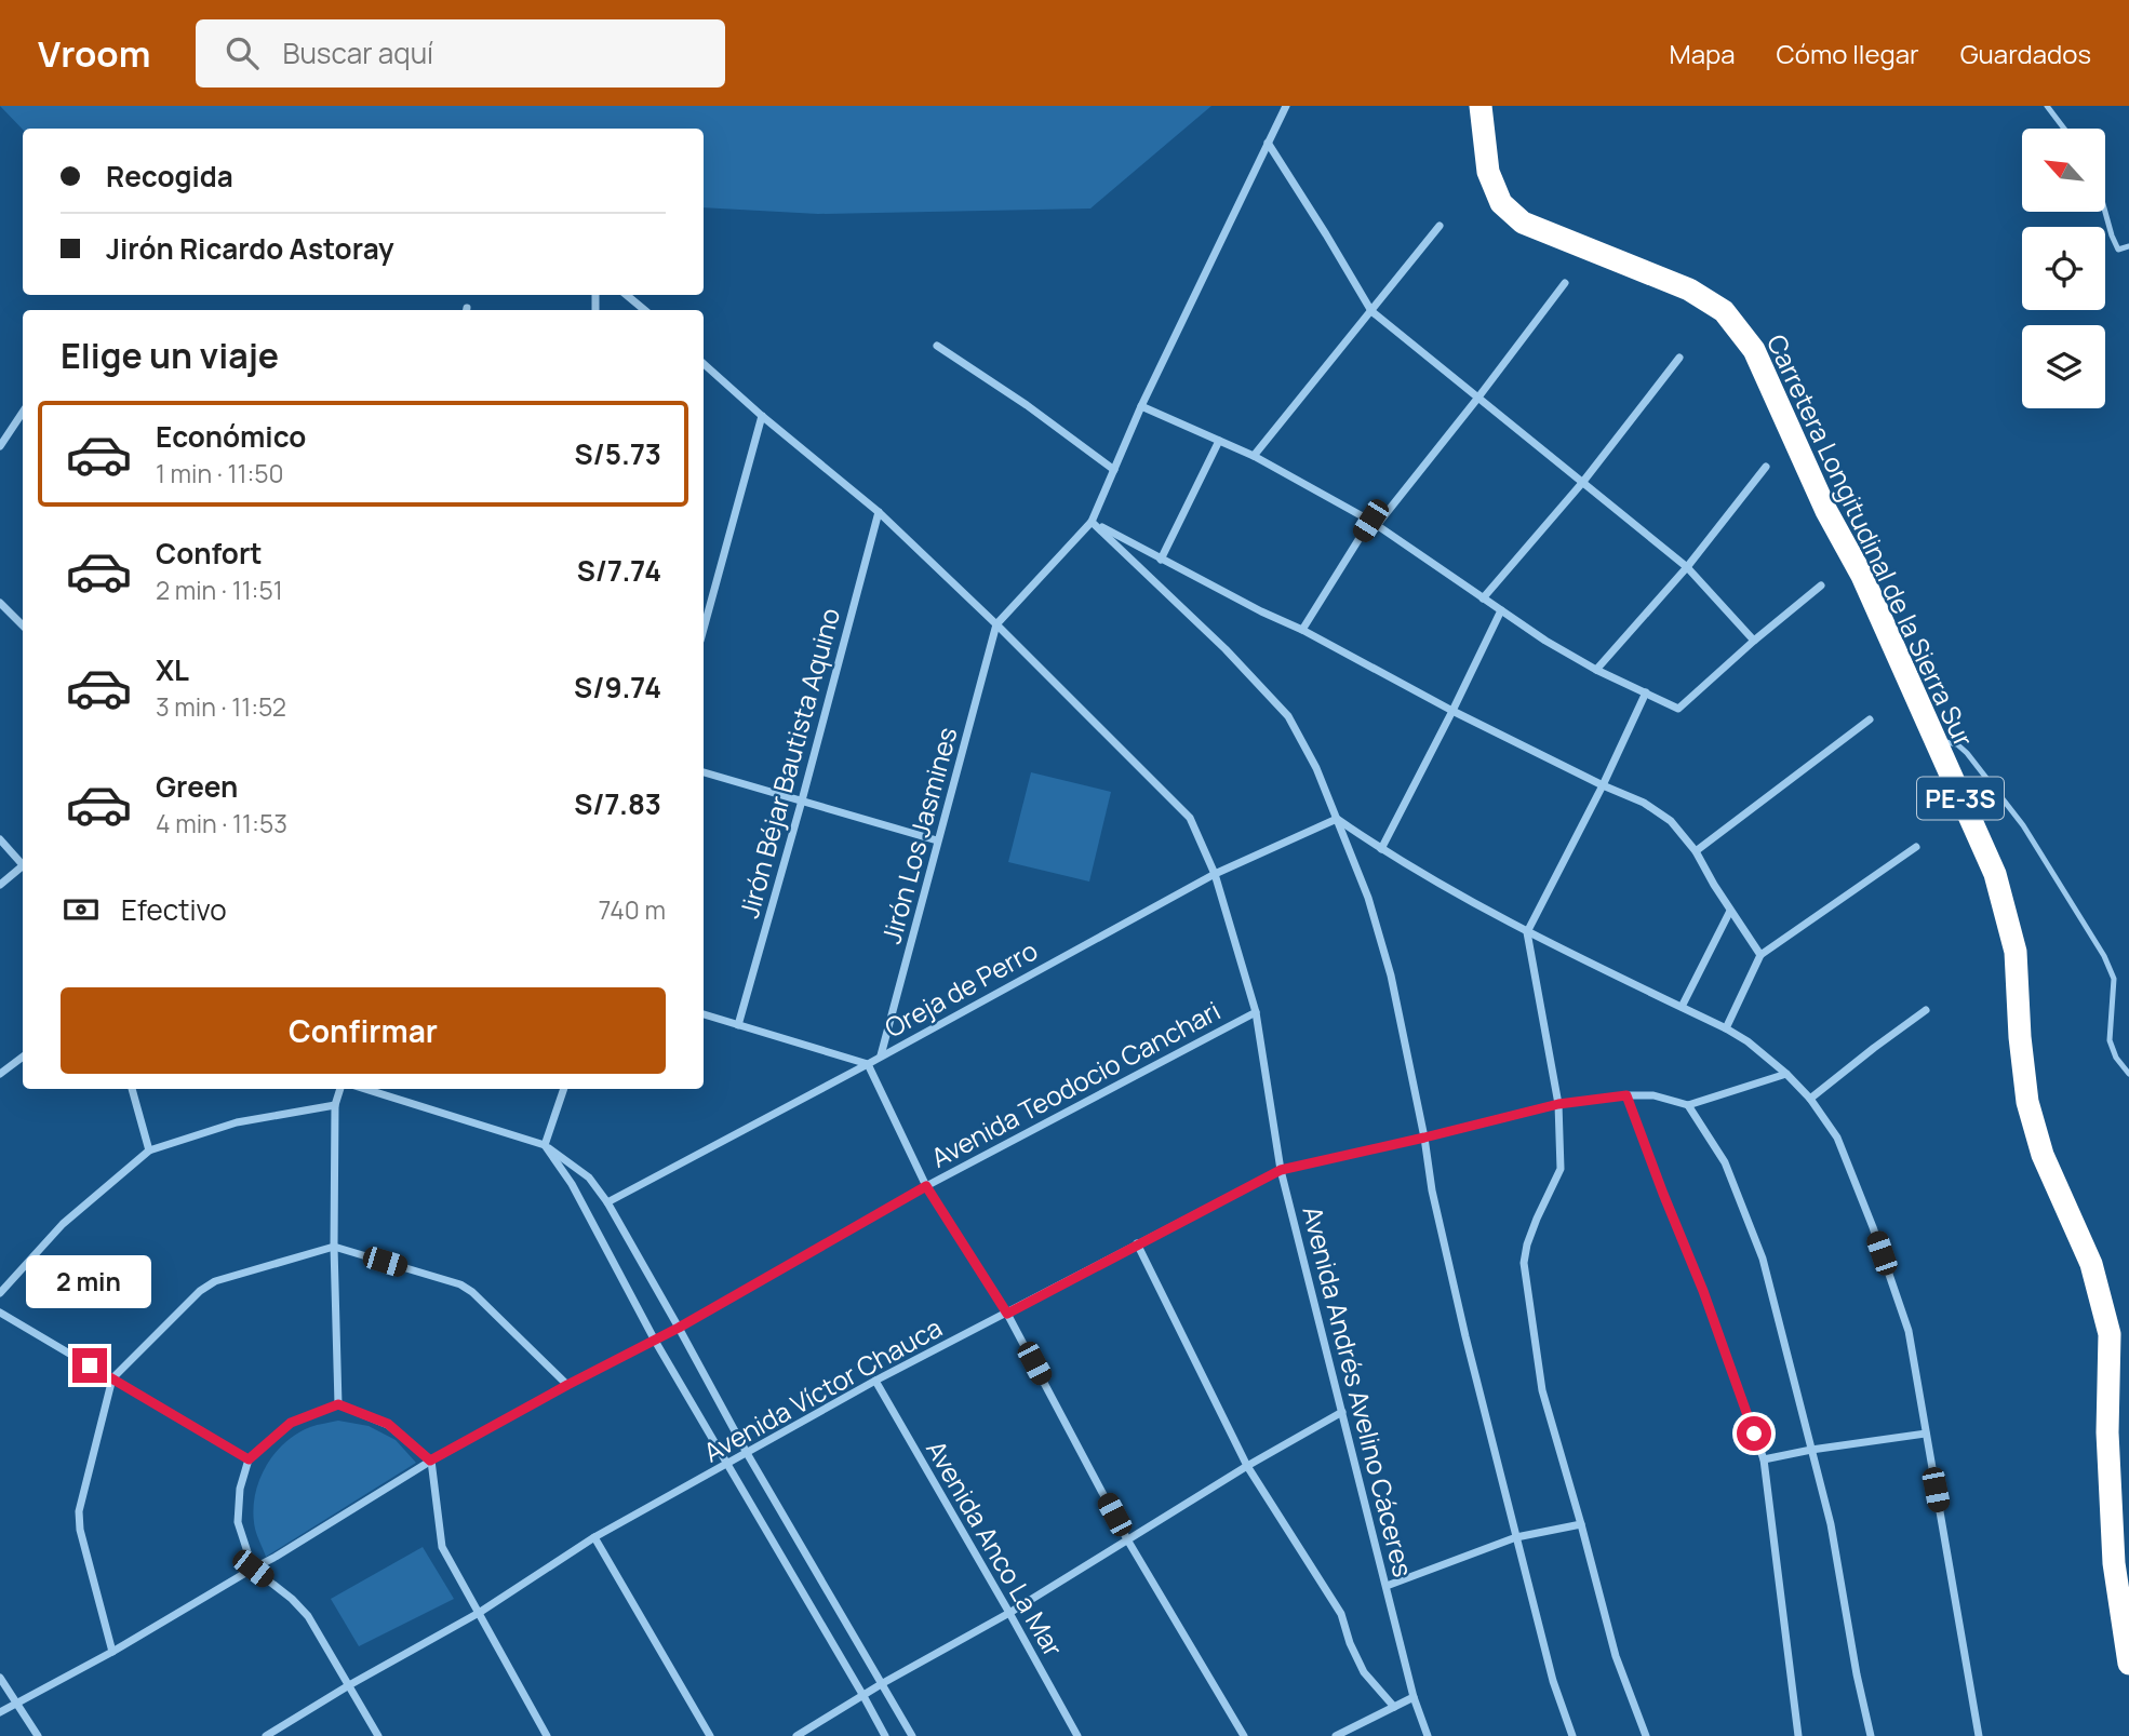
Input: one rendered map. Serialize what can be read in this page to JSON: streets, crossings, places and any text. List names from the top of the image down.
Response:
{
  "streets": {
    "highway": ["Carretera Longitudinal de la Sierra Sur", "PE-3S"],
    "street": [
      "Jirón Béjar Bautista Aquino",
      "Jirón Los Jasmines",
      "Oreja de Perro",
      "Avenida Teodocio Canchari",
      "Avenida Víctor Chauca",
      "Avenida Andrés Avelino Cáceres",
      "Avenida Anco La Mar"
    ]
  },
  "crossings": [
    ["Jirón Béjar Bautista Aquino", "Avenida Andrés Avelino Cáceres"],
    ["Jirón Los Jasmines", "Oreja de Perro"],
    ["Jirón Los Jasmines", "Avenida Andrés Avelino Cáceres"],
    ["Oreja de Perro", "Avenida Andrés Avelino Cáceres"],
    ["Avenida Teodocio Canchari", "Avenida Andrés Avelino Cáceres"],
    ["Avenida Víctor Chauca", "Avenida Andrés Avelino Cáceres"],
    ["Avenida Víctor Chauca", "Avenida Anco La Mar"]
  ],
  "north": "top left",
  "page": {
    "header": "Vroom",
    "search": "Buscar aquí",
    "nav": ["Mapa", "Cómo llegar", "Guardados"],
    "banner": ["Recogida", "Jirón Ricardo Astoray"],
    "heading": "Elige un viaje",
    "list": [
      {
        "name": "Económico",
        "note": "1 min · 11:50",
        "value": "S/5.73"
      },
      {
        "name": "Confort",
        "note": "2 min · 11:51",
        "value": "S/7.74"
      },
      {
        "name": "XL",
        "note": "3 min · 11:52",
        "value": "S/9.74"
      },
      {
        "name": "Green",
        "note": "4 min · 11:53",
        "value": "S/7.83"
      }
    ],
    "pay": ["Efectivo", "740 m"],
    "buttons": "Confirmar",
    "bubble": "2 min"
  }
}
